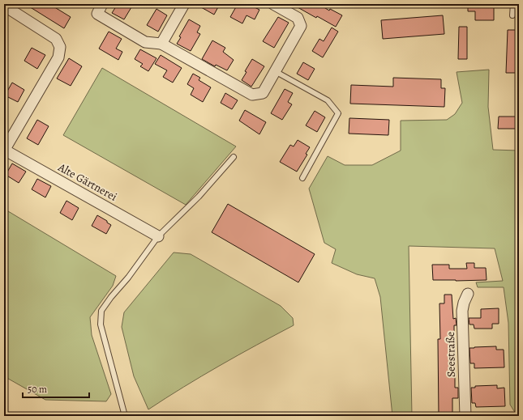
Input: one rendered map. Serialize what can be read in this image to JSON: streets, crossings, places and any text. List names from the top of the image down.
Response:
{
  "streets": {
    "street": ["Alte Gärtnerei", "Seestraße"]
  },
  "scale_bar": "50 m"
}
